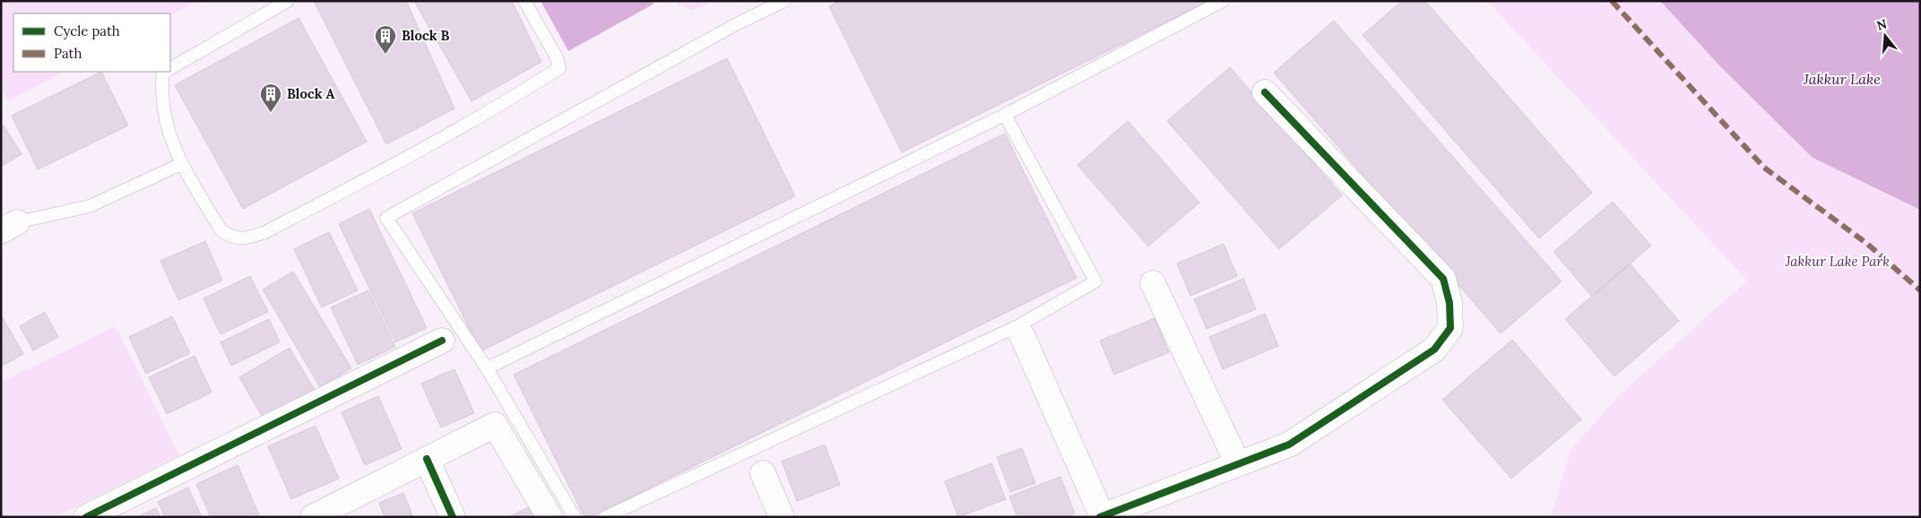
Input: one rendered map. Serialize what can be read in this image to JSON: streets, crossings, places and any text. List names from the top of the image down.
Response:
{
  "water": ["Jakkur Lake"],
  "parks": ["Jakkur Lake Park"],
  "places": {
    "building": ["Block B", "Block A"]
  },
  "legend": ["Cycle path", "Path"],
  "north": "top"
}
